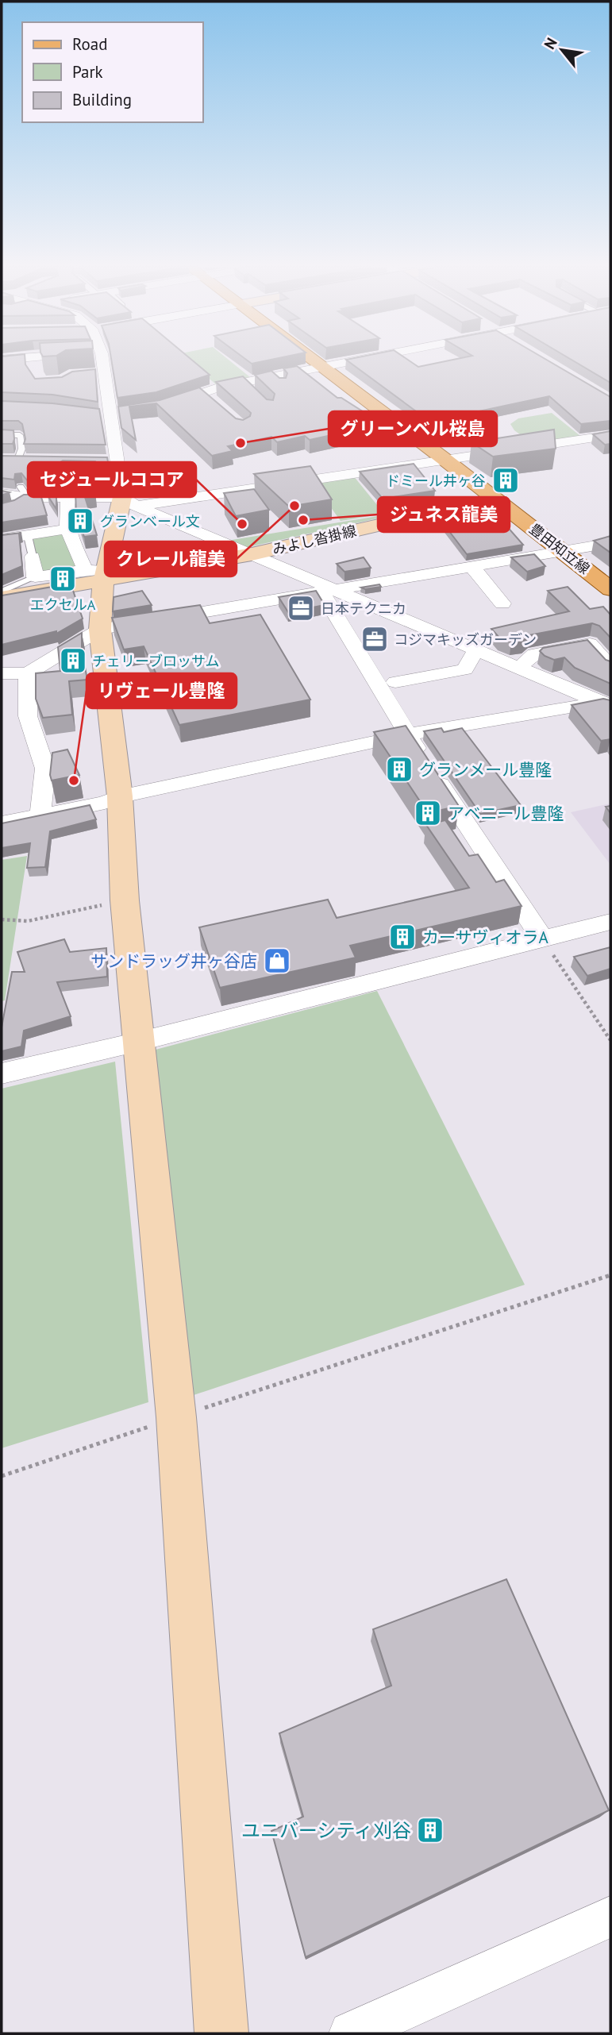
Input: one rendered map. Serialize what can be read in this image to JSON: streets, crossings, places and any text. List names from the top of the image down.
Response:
{
  "streets": {
    "main road": ["豊田知立線"],
    "street": ["みよし沓掛線"]
  },
  "crossings": [
    ["みよし沓掛線", "豊田知立線"]
  ],
  "places": {
    "other": [
      "グリーンベル桜島",
      "クレール龍美",
      "ジュネス龍美",
      "セジュールココア",
      "リヴェール豊隆"
    ],
    "building": [
      "ドミール井ヶ谷",
      "グランベール文",
      "エクセルA",
      "チェリーブロッサム",
      "グランメール豊隆",
      "アベニール豊隆",
      "カーサヴィオラA",
      "ユニバーシティ刈谷"
    ],
    "office": ["日本テクニカ", "コジマキッズガーデン"],
    "shop": ["サンドラッグ井ヶ谷店"]
  },
  "legend": ["Road", "Park", "Building"],
  "north": "top left"
}
